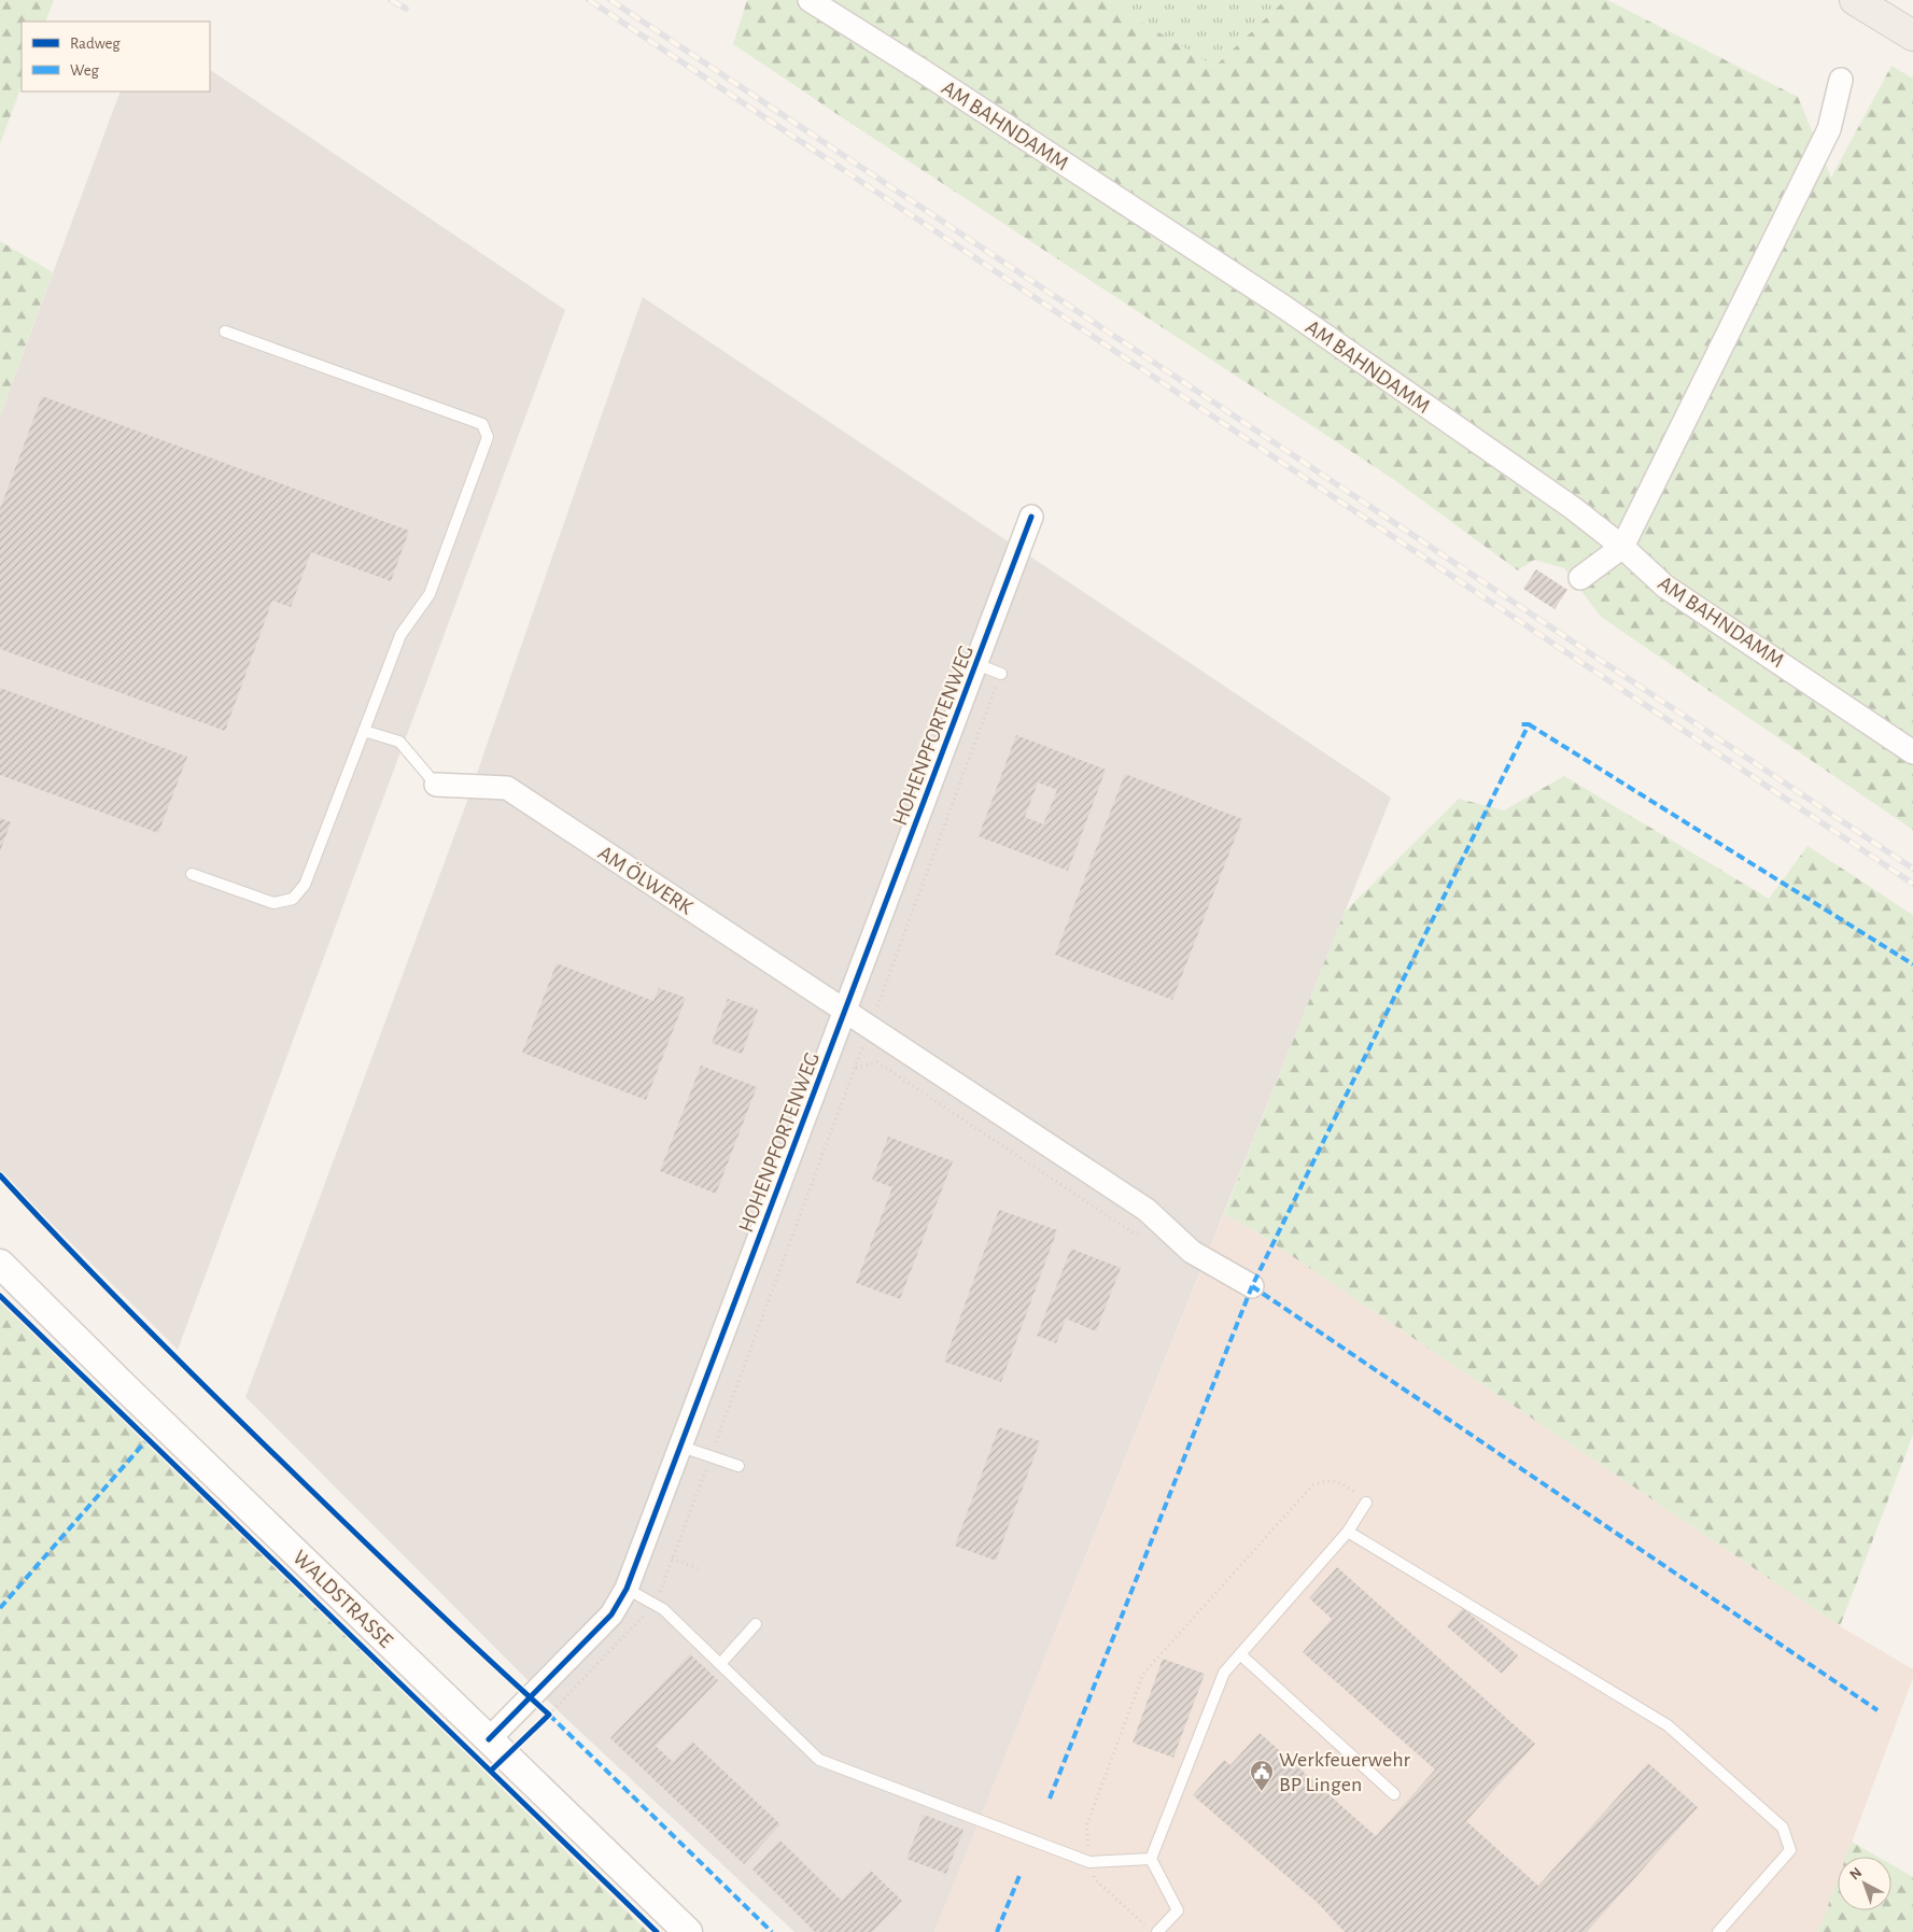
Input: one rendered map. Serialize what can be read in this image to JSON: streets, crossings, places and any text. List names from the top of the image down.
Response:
{
  "streets": {
    "street": [
      "AM BAHNDAMM",
      "HOHENPFORTENWEG",
      "AM ÖLWERK",
      "WALDSTRASSE"
    ]
  },
  "crossings": [
    ["HOHENPFORTENWEG", "AM ÖLWERK"],
    ["HOHENPFORTENWEG", "WALDSTRASSE"]
  ],
  "places": {
    "public building": ["Werkfeuerwehr BP Lingen"]
  },
  "legend": ["Radweg", "Weg"],
  "north": "top left"
}
